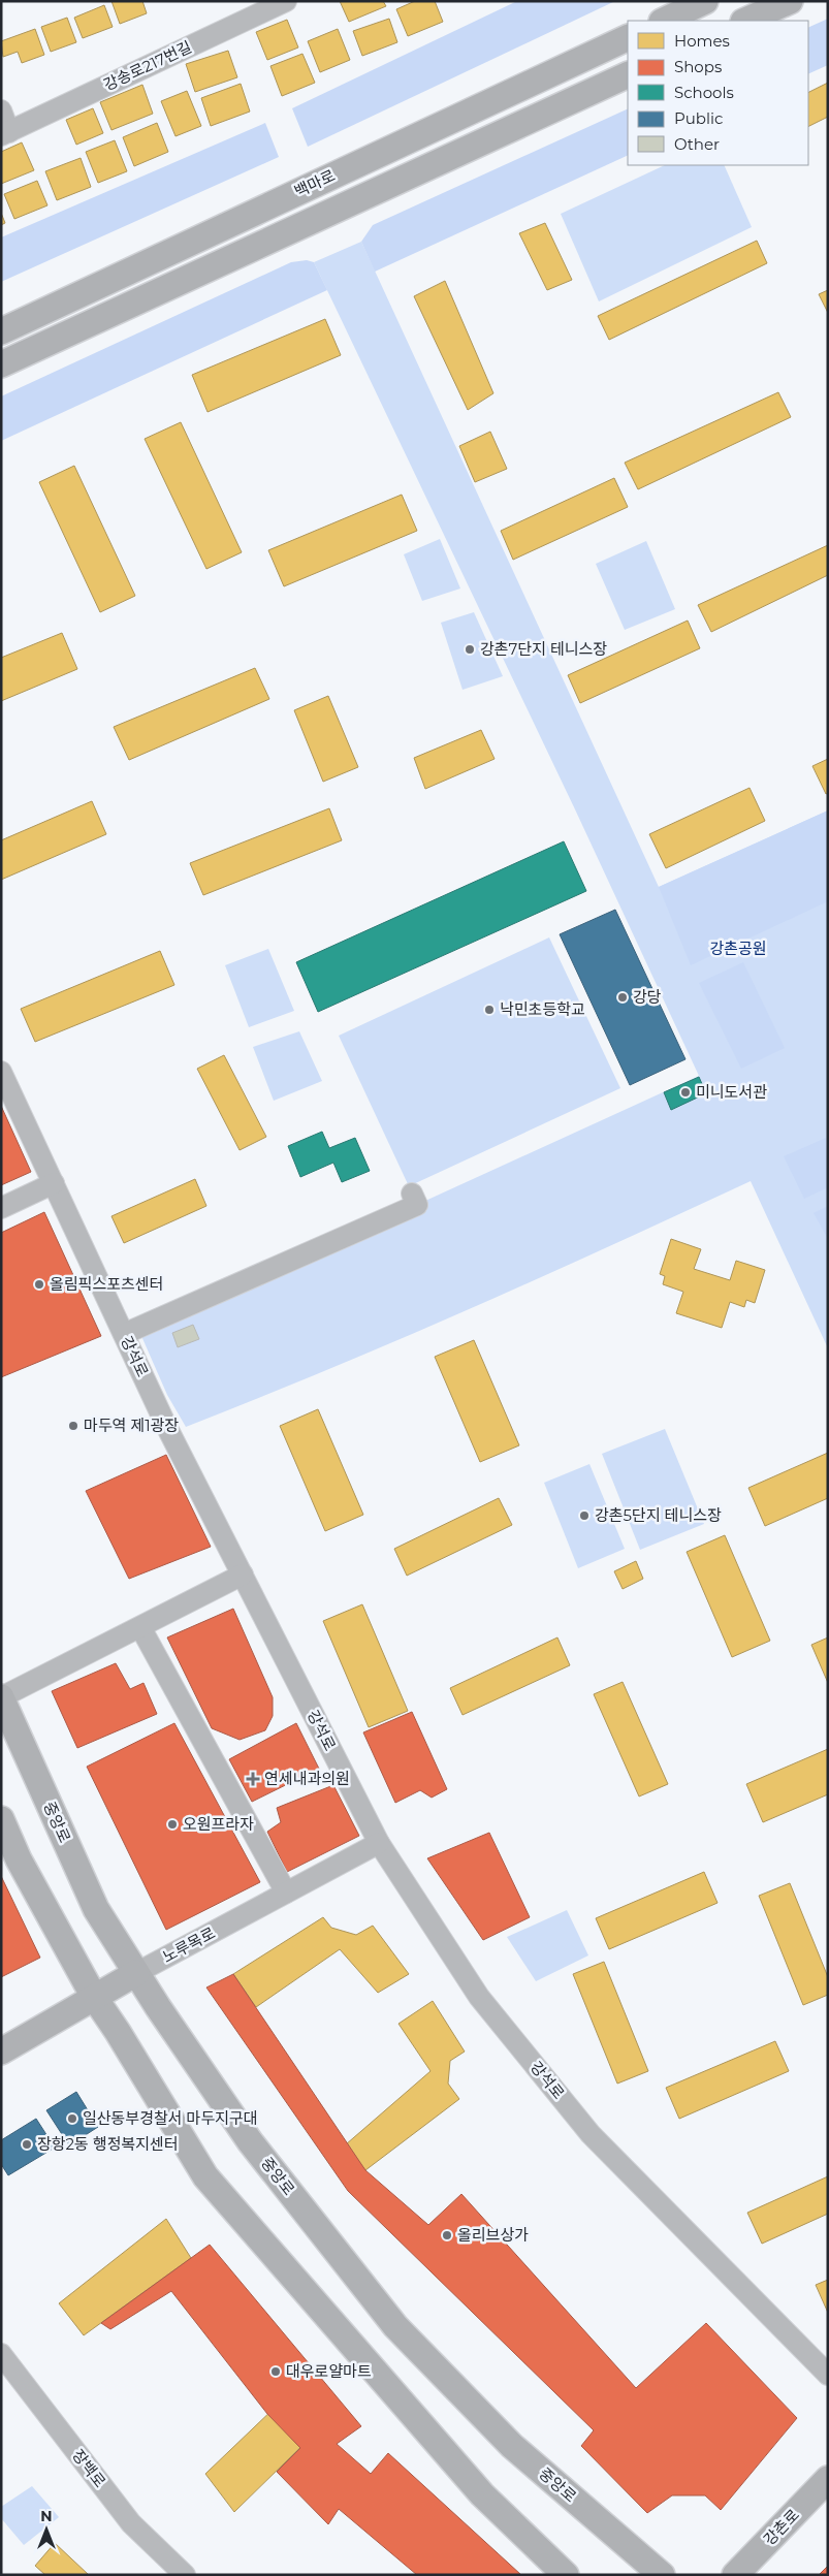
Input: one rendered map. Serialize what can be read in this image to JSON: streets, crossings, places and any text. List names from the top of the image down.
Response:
{
  "streets": {
    "main road": [
      "백마로",
      "중앙로",
      "노루목로",
      "강촌로"
    ],
    "street": ["강송로217번길", "강석로", "장백로"]
  },
  "crossings": [
    ["강석로", "노루목로"],
    ["중앙로", "노루목로"]
  ],
  "parks": ["강촌공원"],
  "places": {
    "other": [
      "강촌7단지 테니스장",
      "강당",
      "낙민초등학교",
      "미니도서관",
      "올림픽스포츠센터",
      "마두역 제1광장",
      "강촌5단지 테니스장",
      "오원프라자",
      "일산동부경찰서 마두지구대",
      "장항2동 행정복지센터",
      "올리브상가",
      "대우로얄마트"
    ],
    "health": ["연세내과의원"]
  },
  "legend": [
    "Homes",
    "Shops",
    "Schools",
    "Public",
    "Other"
  ],
  "north": "top"
}
